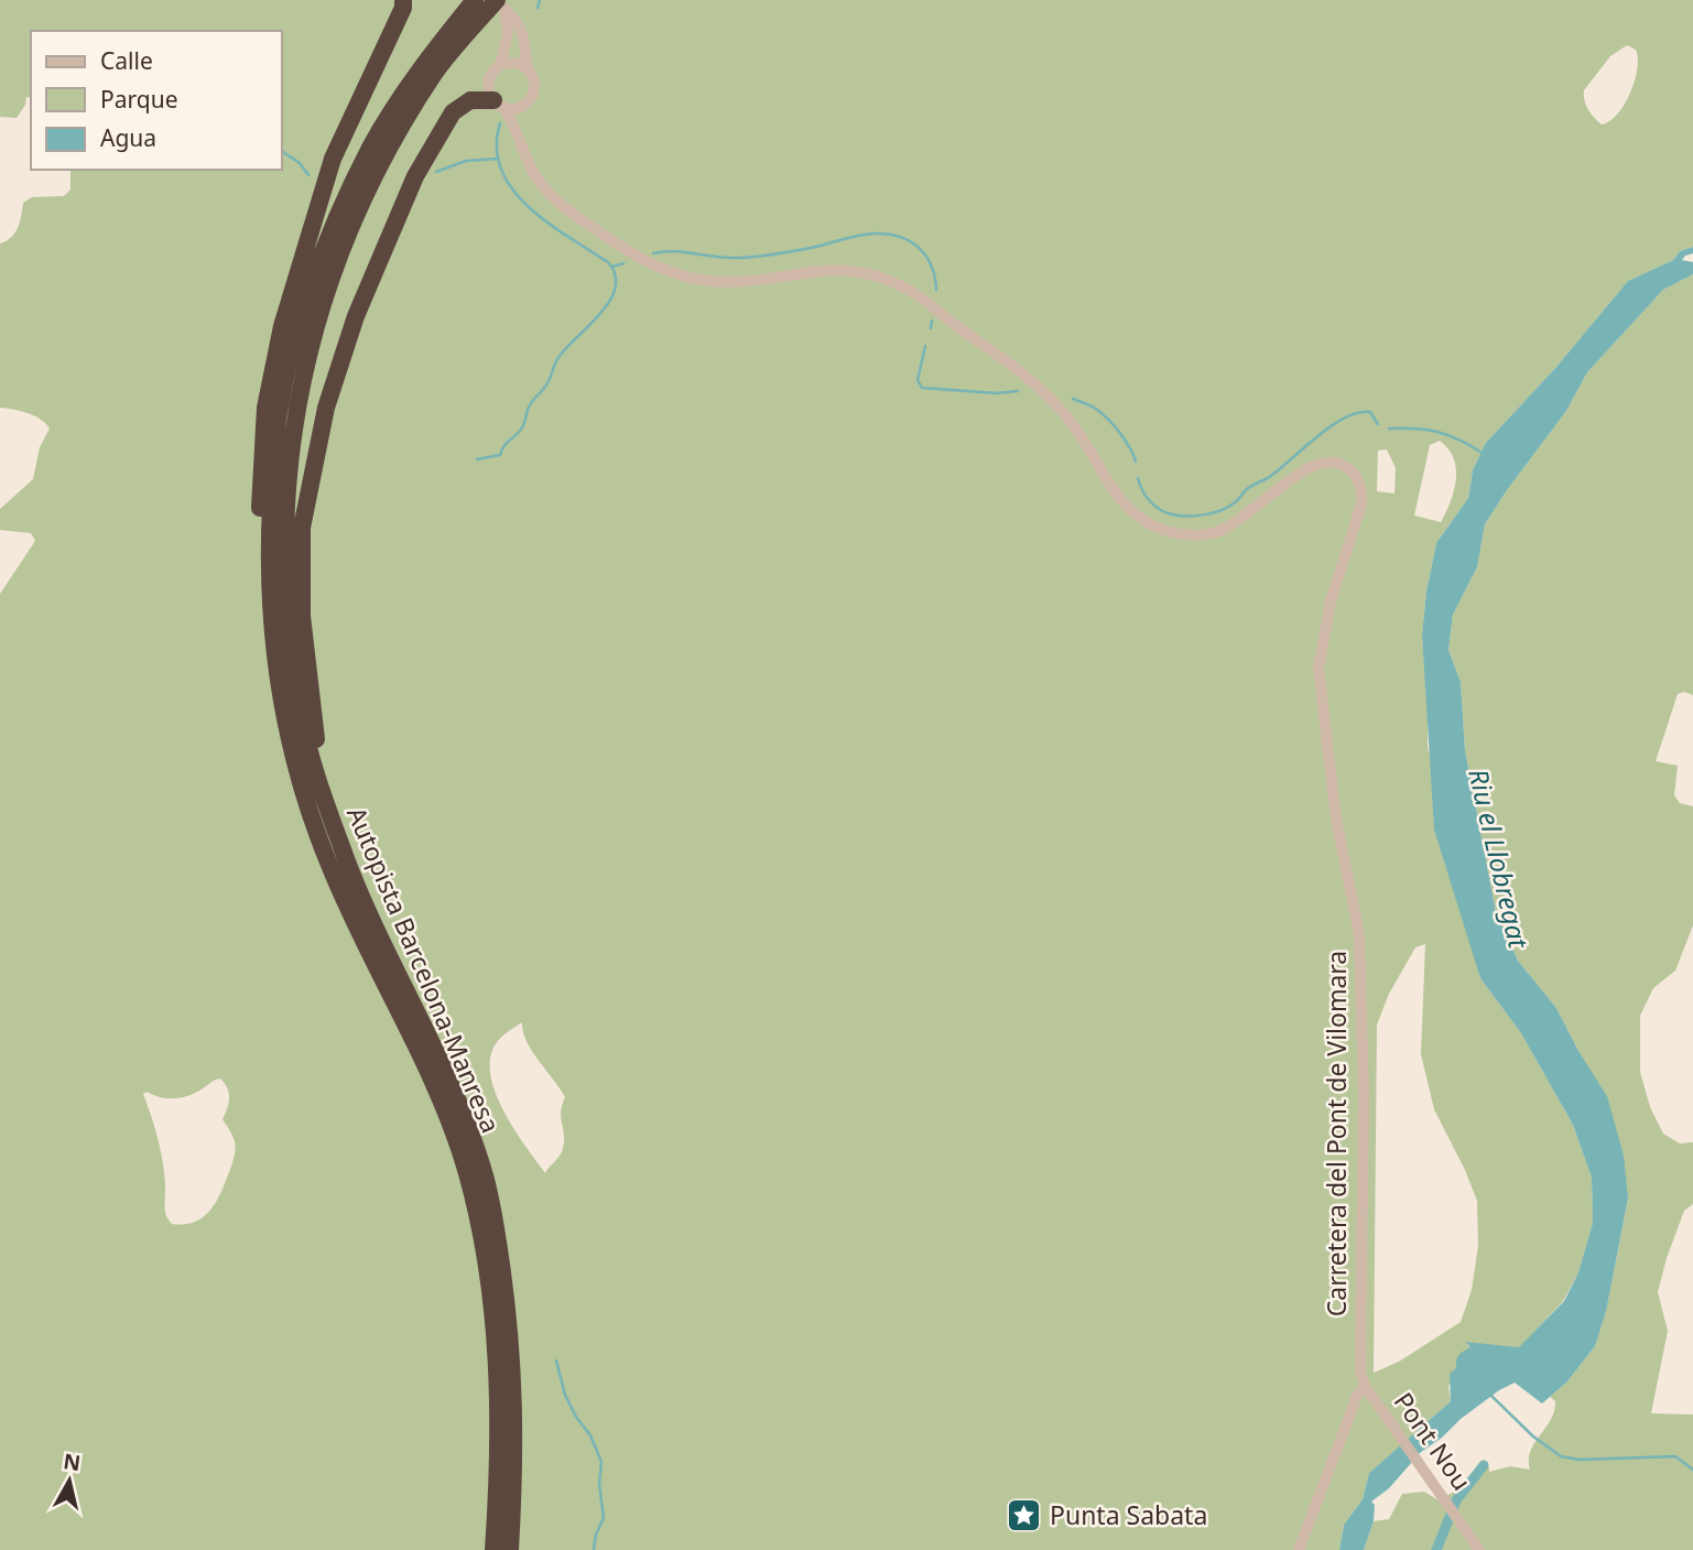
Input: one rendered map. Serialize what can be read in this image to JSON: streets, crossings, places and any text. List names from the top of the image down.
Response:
{
  "streets": {
    "highway": ["Autopista Barcelona-Manresa"],
    "street": ["Carretera del Pont de Vilomara", "Pont Nou"]
  },
  "crossings": [
    ["Carretera del Pont de Vilomara", "Pont Nou"]
  ],
  "water": ["Riu el Llobregat"],
  "places": {
    "place": ["Punta Sabata"]
  },
  "legend": ["Calle", "Parque", "Agua"],
  "north": "top"
}
